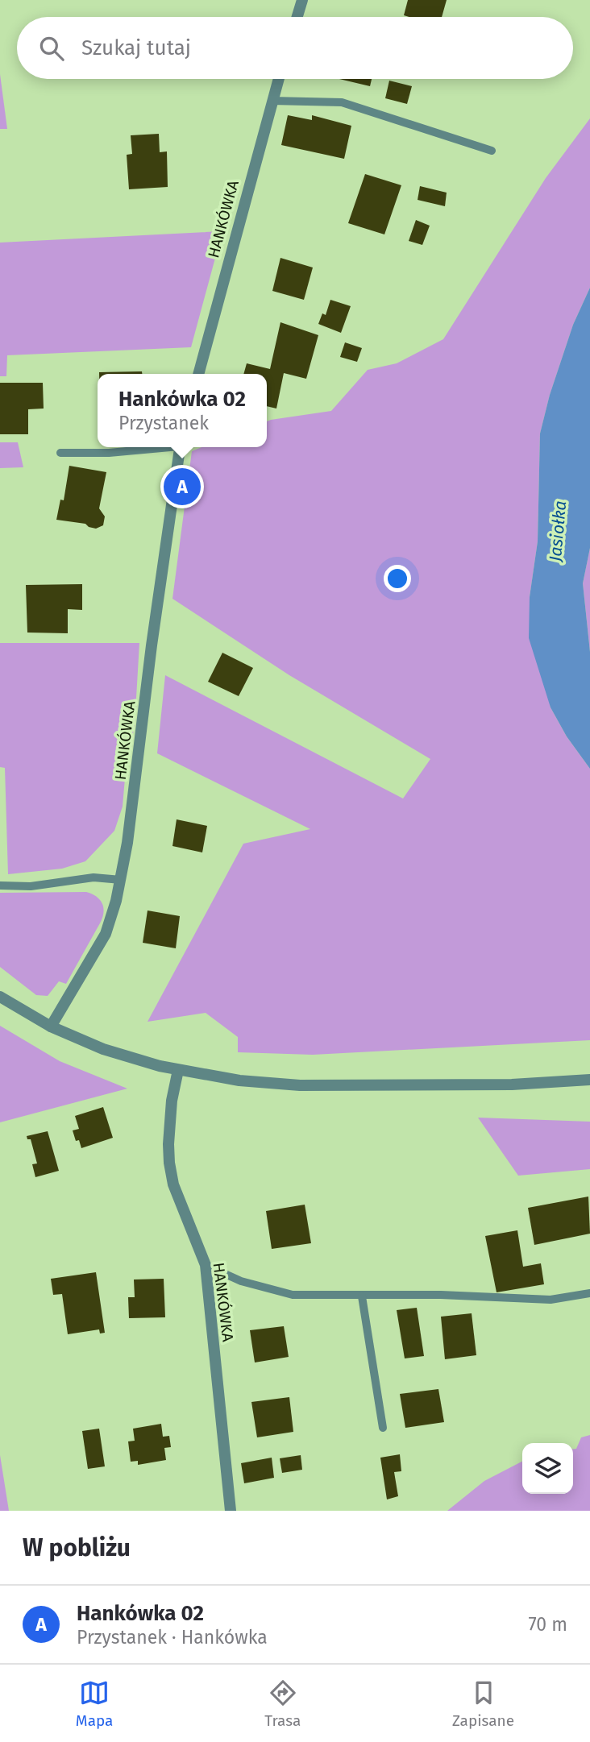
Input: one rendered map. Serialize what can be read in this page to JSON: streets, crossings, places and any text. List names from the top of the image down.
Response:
{
  "streets": {
    "street": ["HANKÓWKA"]
  },
  "water": ["Jasiołka"],
  "page": {
    "search": "Szukaj tutaj",
    "popup": ["Hankówka 02", "Przystanek"],
    "pins": "A",
    "heading": "W pobliżu",
    "list": [
      {
        "mark": "A",
        "name": "Hankówka 02",
        "note": "Przystanek · Hankówka",
        "value": "70 m"
      }
    ],
    "nav": ["Mapa", "Trasa", "Zapisane"]
  }
}
